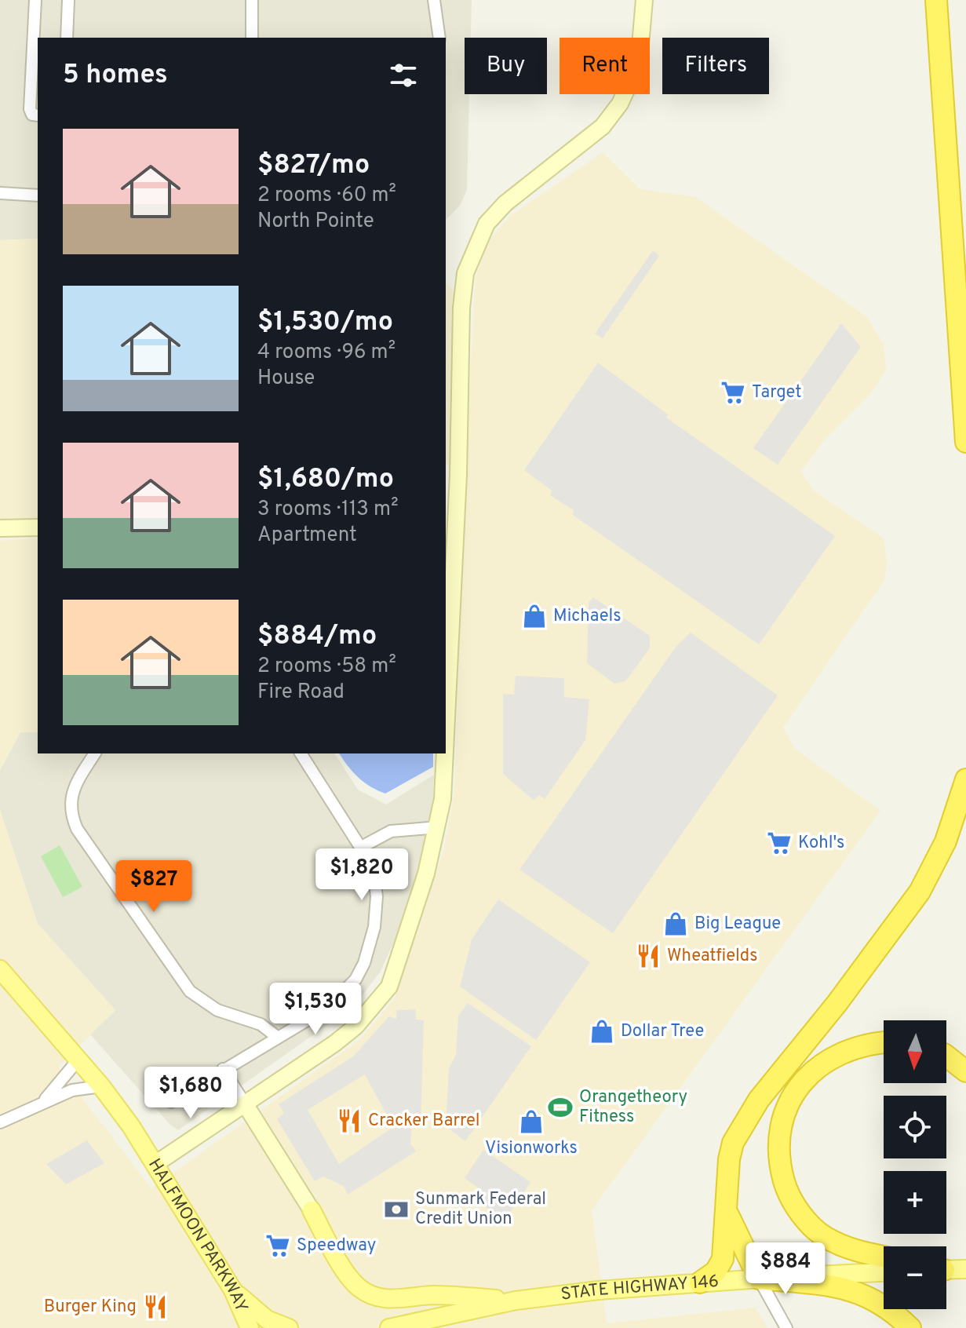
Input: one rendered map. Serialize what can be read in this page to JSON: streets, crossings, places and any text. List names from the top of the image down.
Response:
{
  "streets": {
    "main road": ["HALFMOON PARKWAY", "STATE HIGHWAY 146"]
  },
  "places": {
    "supermarket": ["Target", "Kohl's", "Speedway"],
    "shop": [
      "Michaels",
      "Big League",
      "Dollar Tree",
      "Visionworks"
    ],
    "restaurant": ["Wheatfields", "Cracker Barrel", "Burger King"],
    "sports": ["Orangetheory Fitness"],
    "bank": ["Sunmark Federal Credit Union"]
  },
  "north": "bottom",
  "page": {
    "chip": ["Buy", "Rent", "Filters"],
    "heading": "5 homes",
    "list": [
      {
        "name": "$827/mo",
        "note": "2 rooms · 60 m² · North Pointe"
      },
      {
        "name": "$1,530/mo",
        "note": "4 rooms · 96 m² · House"
      },
      {
        "name": "$1,680/mo",
        "note": "3 rooms · 113 m² · Apartment"
      },
      {
        "name": "$884/mo",
        "note": "2 rooms · 58 m² · Fire Road"
      }
    ],
    "price": [
      "$1,820",
      "$827",
      "$1,530",
      "$1,680",
      "$884"
    ],
    "map_buttons": ["+", "−"]
  }
}
